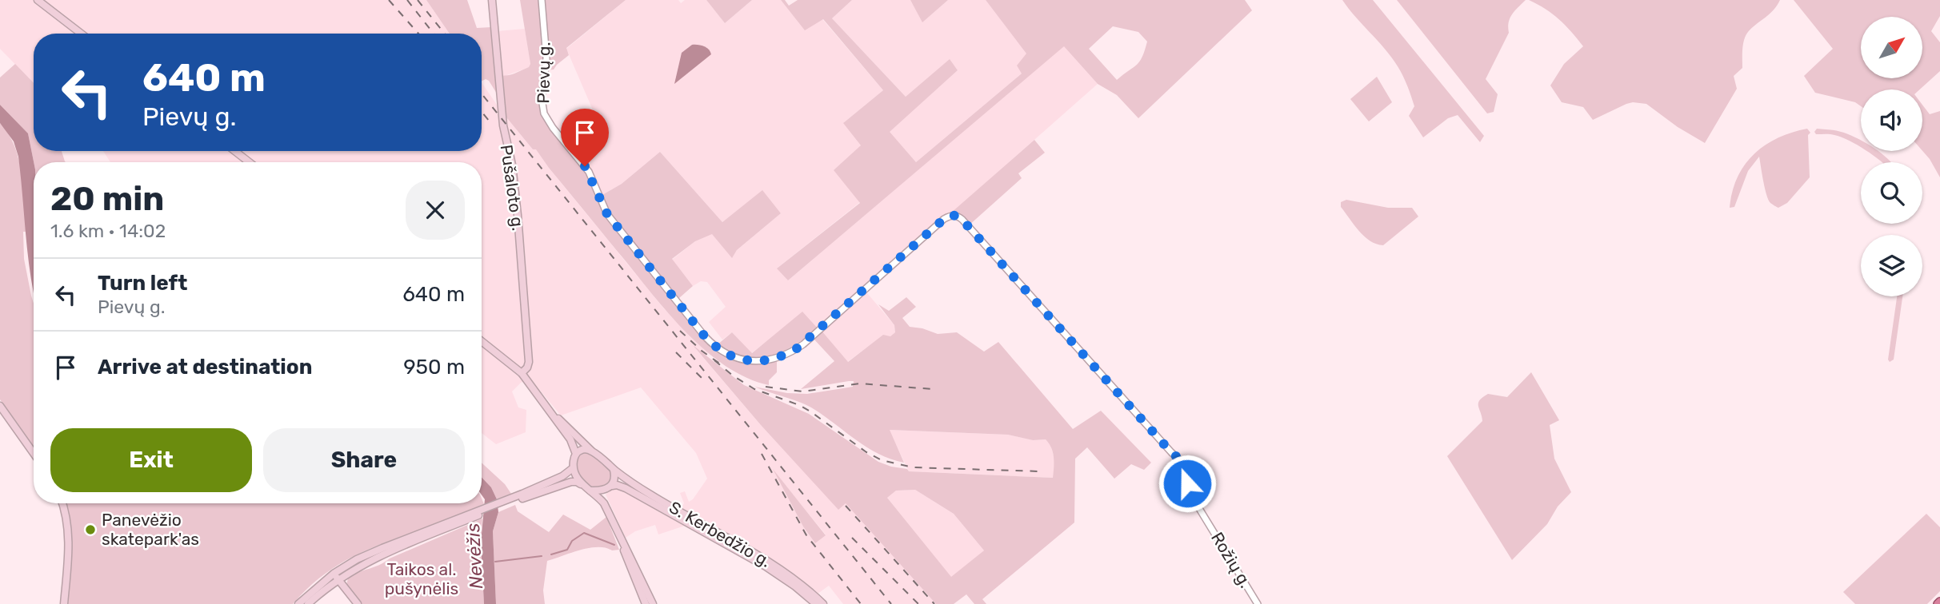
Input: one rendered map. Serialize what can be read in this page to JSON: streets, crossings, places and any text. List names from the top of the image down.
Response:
{
  "streets": {
    "main road": ["Pušaloto g.", "S. Kerbedžio g."],
    "street": ["Pievų g.", "Rožių g."]
  },
  "crossings": [
    ["Pievų g.", "Rožių g."]
  ],
  "water": ["Nevėžis"],
  "parks": ["Taikos al. pušynėlis"],
  "places": ["Panevėžio skatepark'as"],
  "north": "top right",
  "page": {
    "turn": ["640 m", "Pievų g."],
    "heading": ["20 min", "1.6 km · 14:02"],
    "list": [
      {
        "name": "Turn left",
        "note": "Pievų g.",
        "value": "640 m"
      },
      {
        "name": "Arrive at destination",
        "value": "950 m"
      }
    ],
    "buttons": ["Exit", "Share"]
  }
}
